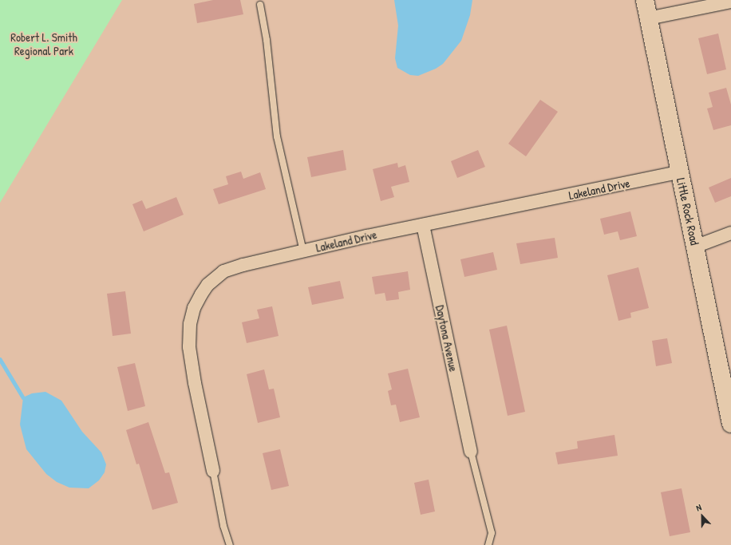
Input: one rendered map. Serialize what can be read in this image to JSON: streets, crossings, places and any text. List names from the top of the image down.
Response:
{
  "streets": {
    "main road": ["Little Rock Road"],
    "street": ["Lakeland Drive", "Daytona Avenue"]
  },
  "crossings": [
    ["Lakeland Drive", "Little Rock Road"],
    ["Lakeland Drive", "Daytona Avenue"]
  ],
  "parks": ["Robert L. Smith Regional Park"],
  "north": "top"
}
